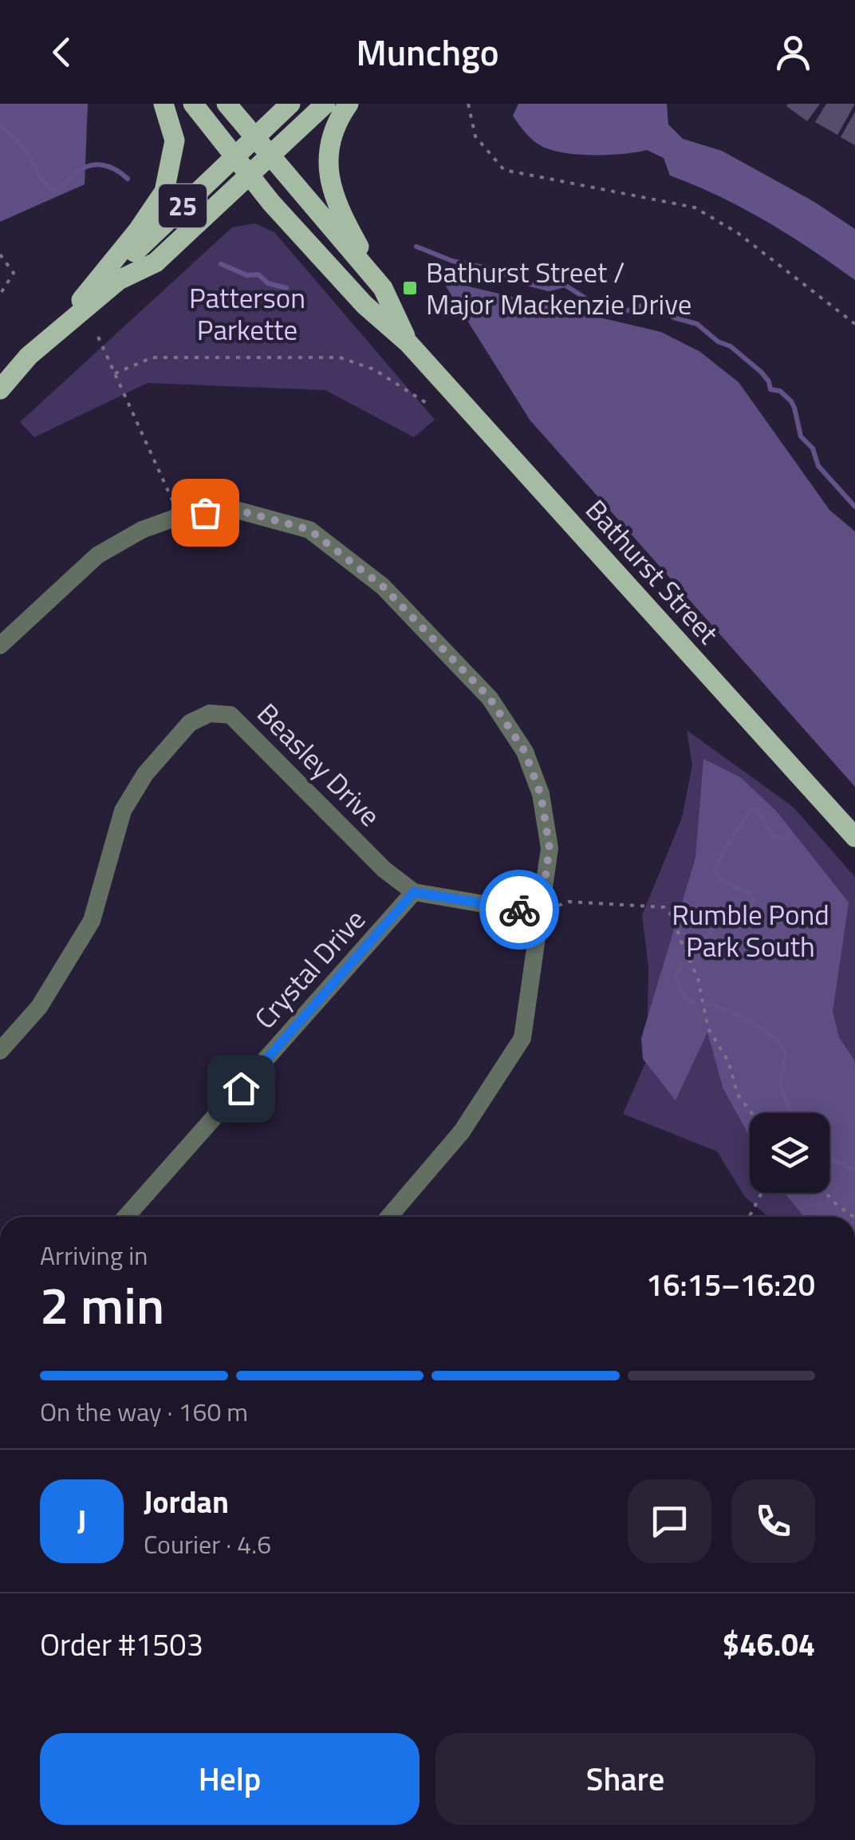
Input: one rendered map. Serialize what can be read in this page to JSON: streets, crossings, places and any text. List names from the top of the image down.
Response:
{
  "streets": {
    "main road": ["25", "Bathurst Street"],
    "street": ["Beasley Drive", "Crystal Drive"]
  },
  "crossings": [
    ["25", "Bathurst Street"],
    ["Beasley Drive", "Crystal Drive"]
  ],
  "parks": ["Patterson Parkette", "Rumble Pond Park South"],
  "places": {
    "transit": ["Bathurst Street / Major Mackenzie Drive"]
  },
  "page": {
    "header": "Munchgo",
    "heading": ["2 min", "Arriving in", "16:15–16:20"],
    "panel": [
      "Jordan",
      "Courier · 4.6",
      "Order #1503",
      "$46.04"
    ],
    "bar": "On the way · 160 m",
    "round": "J",
    "buttons": ["Help", "Share"]
  }
}
